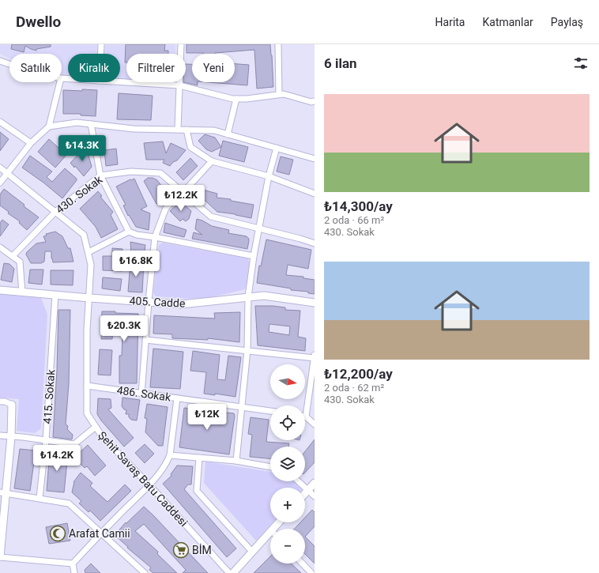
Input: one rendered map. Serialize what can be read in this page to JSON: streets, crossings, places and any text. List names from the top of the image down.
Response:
{
  "streets": {
    "street": [
      "430. Sokak",
      "405. Cadde",
      "486. Sokak",
      "415. Sokak",
      "Şehit Savaş Batu Caddesi"
    ]
  },
  "crossings": [
    ["430. Sokak", "Şehit Savaş Batu Caddesi"],
    ["405. Cadde", "415. Sokak"],
    ["405. Cadde", "Şehit Savaş Batu Caddesi"],
    ["486. Sokak", "Şehit Savaş Batu Caddesi"]
  ],
  "places": {
    "mosque": ["Arafat Camii"],
    "supermarket": ["BİM"]
  },
  "north": "right",
  "page": {
    "header": "Dwello",
    "nav": ["Harita", "Katmanlar", "Paylaş"],
    "heading": "6 ilan",
    "chip": [
      "Satılık",
      "Kiralık",
      "Filtreler",
      "Yeni"
    ],
    "list": [
      {
        "name": "₺14,300/ay",
        "note": "2 oda · 66 m² · 430. Sokak"
      },
      {
        "name": "₺12,200/ay",
        "note": "2 oda · 62 m² · 430. Sokak"
      }
    ],
    "price": [
      "₺14.3K",
      "₺12.2K",
      "₺16.8K",
      "₺20.3K",
      "₺12K",
      "₺14.2K"
    ],
    "map_buttons": ["+", "−"]
  }
}
